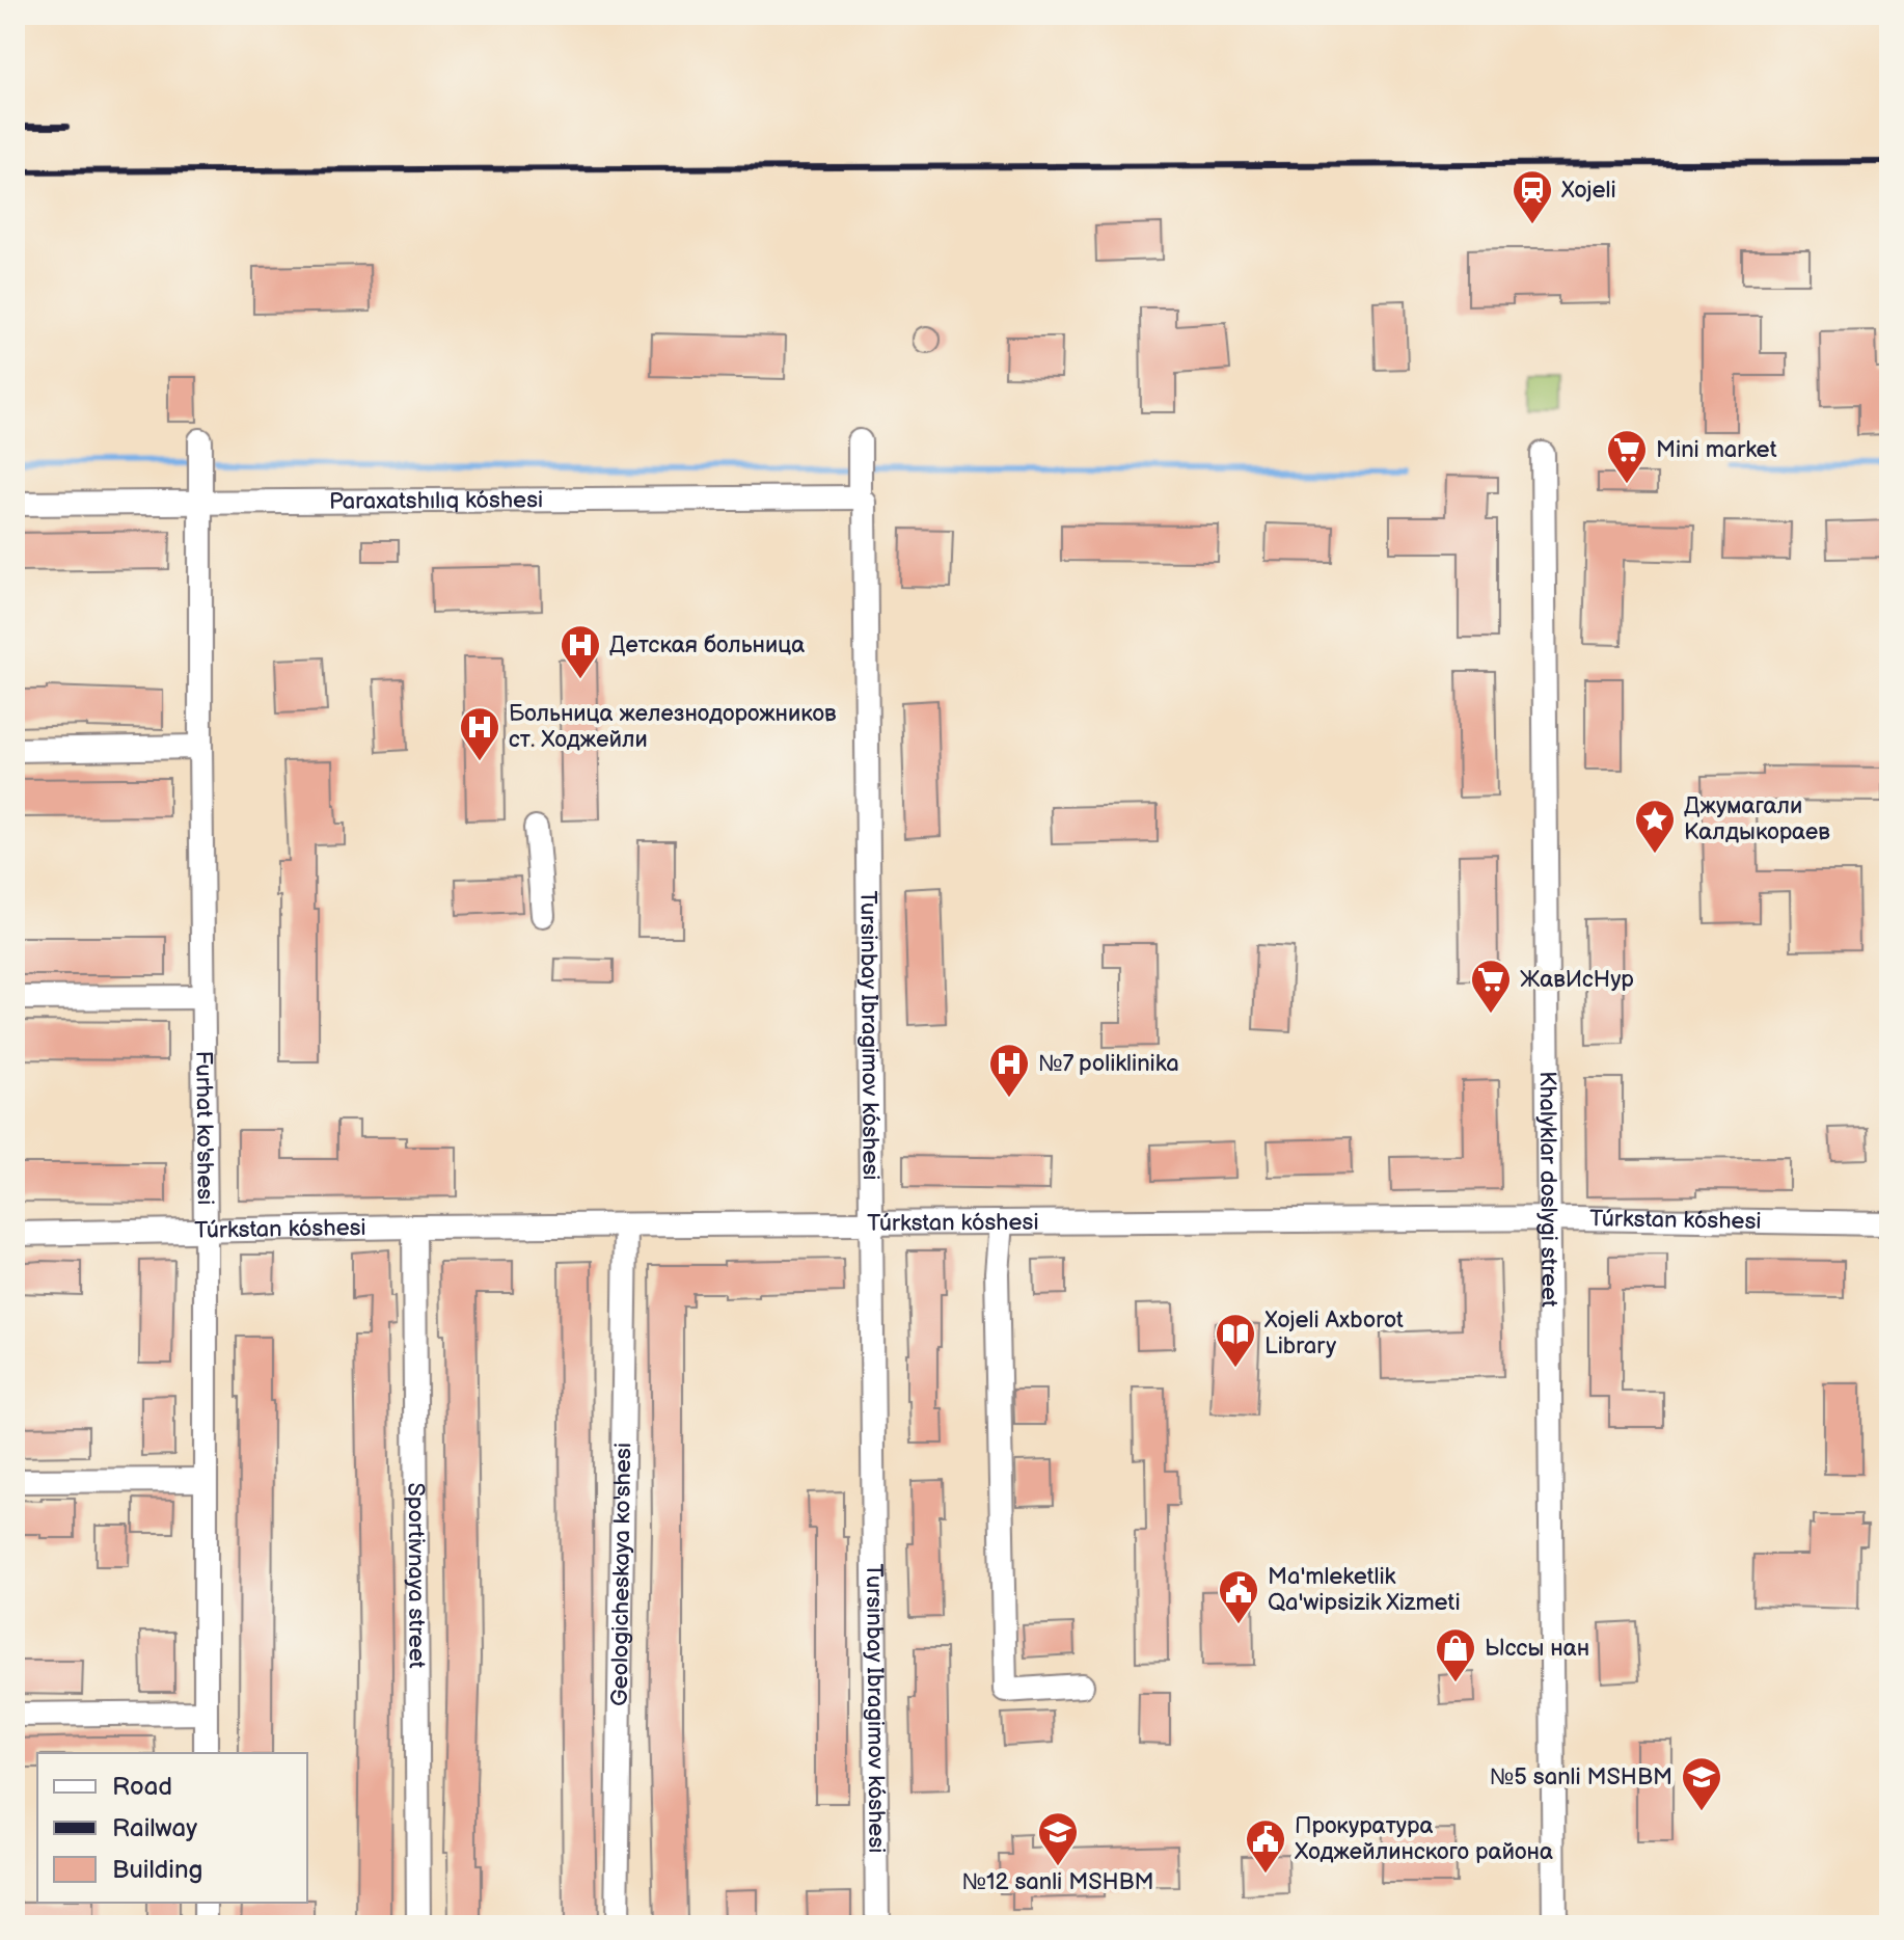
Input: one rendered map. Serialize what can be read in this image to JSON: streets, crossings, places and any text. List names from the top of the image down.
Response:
{
  "streets": {
    "street": [
      "Paraxatshılıq kóshesi",
      "Tursinbay Ibragimov kóshesi",
      "Furhat ko'shesi",
      "Khalyklar doslygi street",
      "Túrkstan kóshesi",
      "Sportivnaya street",
      "Geologicheskaya ko'shesi"
    ]
  },
  "crossings": [
    ["Paraxatshılıq kóshesi", "Tursinbay Ibragimov kóshesi"],
    ["Paraxatshılıq kóshesi", "Furhat ko'shesi"],
    ["Tursinbay Ibragimov kóshesi", "Túrkstan kóshesi"],
    ["Furhat ko'shesi", "Túrkstan kóshesi"],
    ["Khalyklar doslygi street", "Túrkstan kóshesi"],
    ["Túrkstan kóshesi", "Sportivnaya street"],
    ["Túrkstan kóshesi", "Geologicheskaya ko'shesi"]
  ],
  "places": {
    "station": ["Xojeli"],
    "supermarket": ["Mini market", "ЖавИсНур"],
    "hospital": ["Детская больница", "Больница железнодорожников ст. Ходжейли", "№7 poliklinika"],
    "place": ["Джумагали Калдыкораев"],
    "library": ["Xojeli Axborot Library"],
    "public building": ["Ma'mleketlik Qa'wipsizik Xizmeti", "Прокуратура Ходжейлинского района"],
    "shop": ["Ыссы нан"],
    "school or university": ["№5 sanli MSHBM", "№12 sanli MSHBM"]
  },
  "legend": ["Road", "Railway", "Building"]
}
